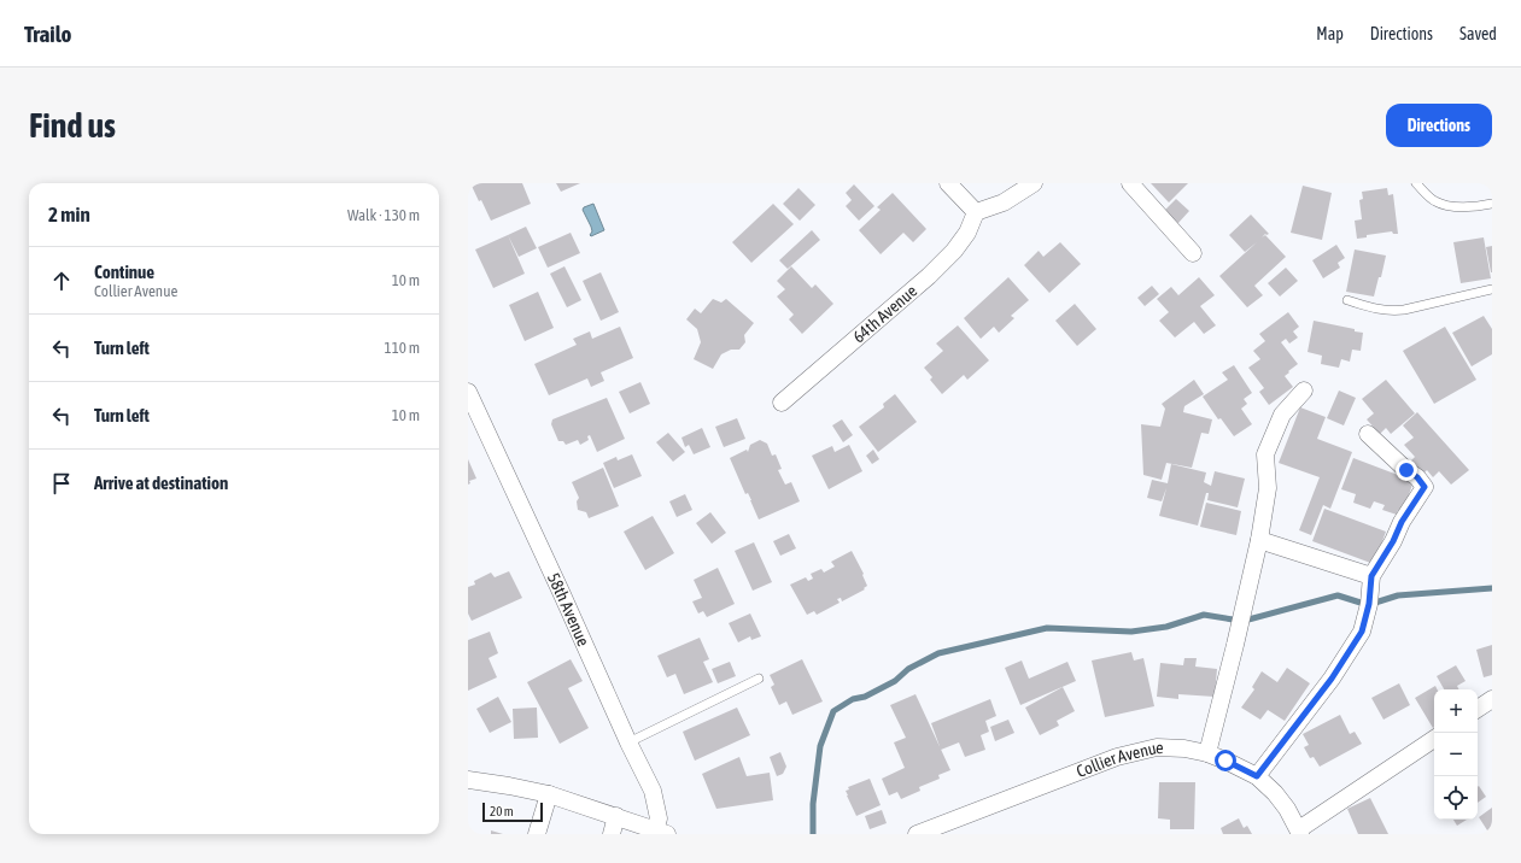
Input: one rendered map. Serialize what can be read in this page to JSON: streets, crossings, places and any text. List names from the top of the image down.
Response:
{
  "streets": {
    "street": ["64th Avenue", "58th Avenue", "Collier Avenue"]
  },
  "scale_bar": "20 m",
  "page": {
    "header": "Trailo",
    "nav": ["Map", "Directions", "Saved"],
    "buttons": "Directions",
    "title": "Find us",
    "heading": ["2 min", "Walk · 130 m"],
    "list": [
      ["Continue", "Collier Avenue", "10 m"],
      ["Turn left", "110 m"],
      ["Turn left", "10 m"],
      "Arrive at destination"
    ],
    "map_buttons": ["+", "−"],
    "scale": "20 m"
  }
}
